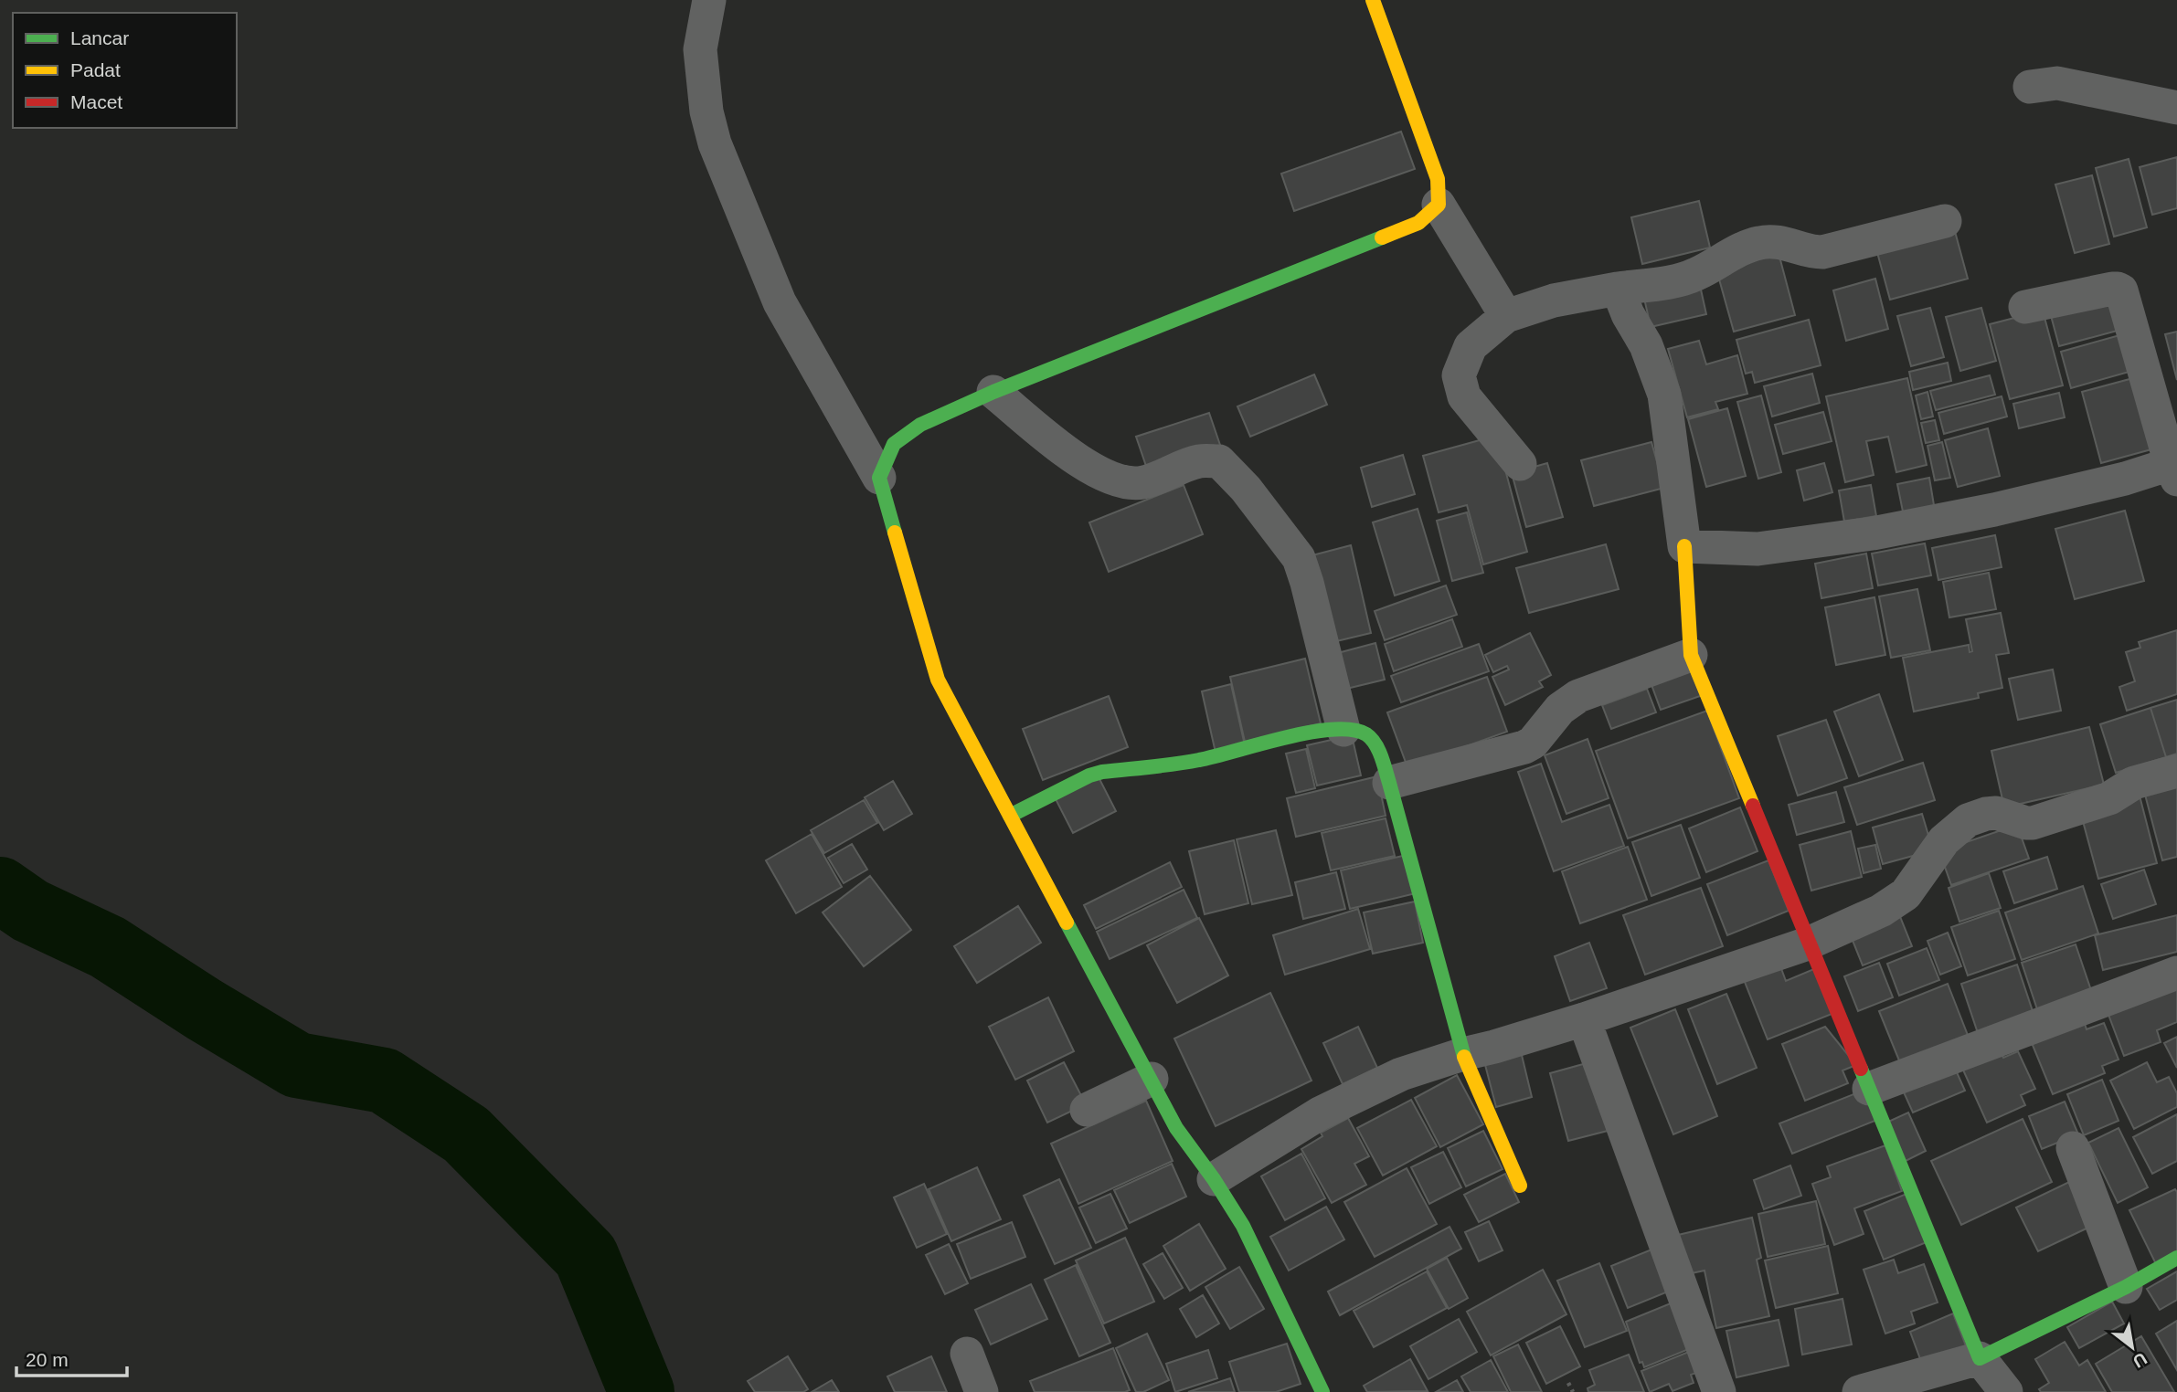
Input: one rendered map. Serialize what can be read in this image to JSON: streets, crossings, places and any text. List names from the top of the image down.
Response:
{
  "legend": ["Lancar", "Padat", "Macet"],
  "scale_bar": "20 m",
  "north": "bottom right"
}
